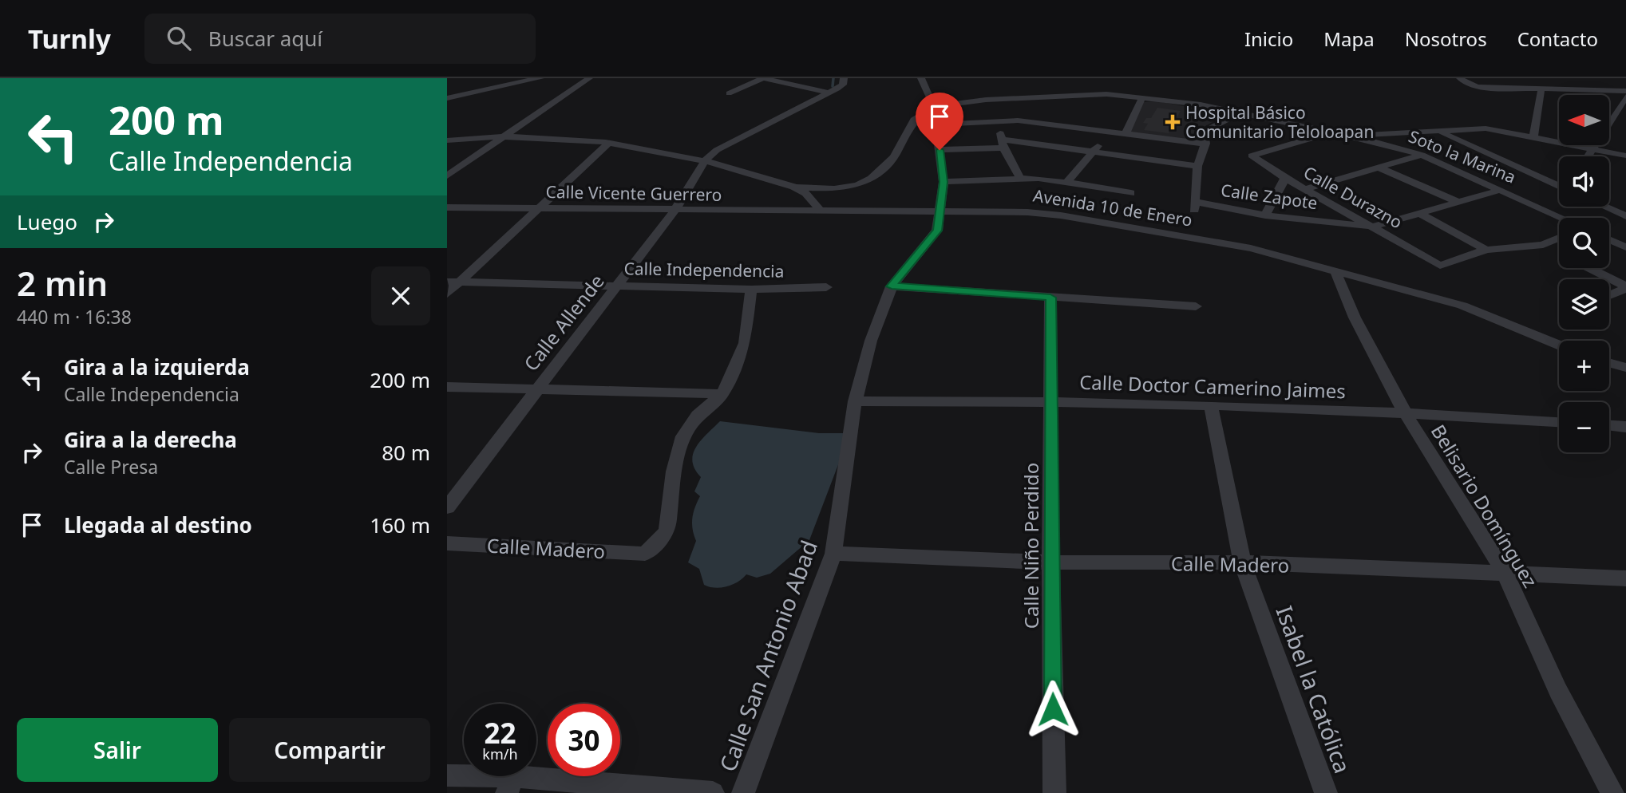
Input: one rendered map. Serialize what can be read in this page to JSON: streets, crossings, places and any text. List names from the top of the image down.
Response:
{
  "streets": {
    "street": [
      "Soto la Marina",
      "Calle Vicente Guerrero",
      "Calle Zapote",
      "Calle Durazno",
      "Avenida 10 de Enero",
      "Calle Independencia",
      "Calle Allende",
      "Calle Doctor Camerino Jaimes",
      "Belisario Domínguez",
      "Calle Niño Perdido",
      "Calle Madero",
      "Calle San Antonio Abad",
      "Isabel la Católica"
    ]
  },
  "crossings": [
    ["Soto la Marina", "Calle Durazno"],
    ["Soto la Marina", "Calle San Antonio Abad"],
    ["Calle Vicente Guerrero", "Avenida 10 de Enero"],
    ["Calle Vicente Guerrero", "Calle Allende"],
    ["Calle Zapote", "Calle Durazno"],
    ["Avenida 10 de Enero", "Belisario Domínguez"],
    ["Avenida 10 de Enero", "Calle San Antonio Abad"],
    ["Calle Independencia", "Calle Allende"],
    ["Calle Doctor Camerino Jaimes", "Belisario Domínguez"],
    ["Calle Doctor Camerino Jaimes", "Calle Niño Perdido"],
    ["Calle Doctor Camerino Jaimes", "Calle San Antonio Abad"],
    ["Calle Doctor Camerino Jaimes", "Isabel la Católica"],
    ["Belisario Domínguez", "Calle Madero"],
    ["Calle Niño Perdido", "Calle Madero"],
    ["Calle Madero", "Calle San Antonio Abad"],
    ["Calle Madero", "Isabel la Católica"]
  ],
  "places": {
    "health": ["Hospital Básico Comunitario Teloloapan"]
  },
  "north": "left",
  "page": {
    "header": "Turnly",
    "search": "Buscar aquí",
    "nav": [
      "Inicio",
      "Mapa",
      "Nosotros",
      "Contacto"
    ],
    "turn": ["200 m", "Calle Independencia"],
    "map_buttons": ["+", "−"],
    "then": "Luego",
    "heading": ["2 min", "440 m · 16:38"],
    "list": [
      {
        "name": "Gira a la izquierda",
        "note": "Calle Independencia",
        "value": "200 m"
      },
      {
        "name": "Gira a la derecha",
        "note": "Calle Presa",
        "value": "80 m"
      },
      {
        "name": "Llegada al destino",
        "value": "160 m"
      }
    ],
    "speed": "22 km/h",
    "limit": "30",
    "buttons": ["Salir", "Compartir"]
  }
}
